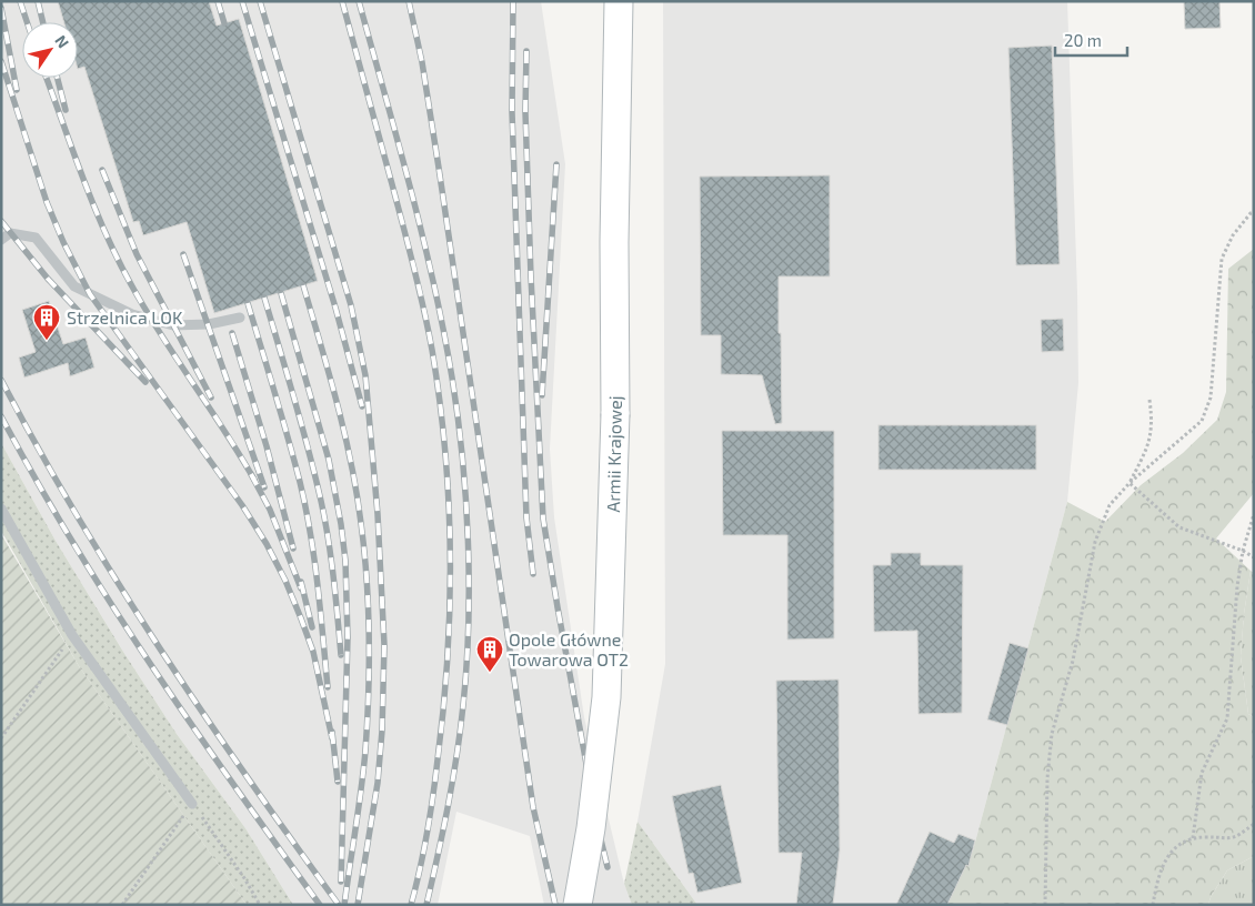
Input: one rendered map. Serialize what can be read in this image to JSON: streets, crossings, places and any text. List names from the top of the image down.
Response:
{
  "streets": {
    "main road": ["Armii Krajowej"]
  },
  "places": {
    "building": ["Strzelnica LOK", "Opole Główne Towarowa OT2"]
  },
  "scale_bar": "20 m",
  "north": "top right"
}
